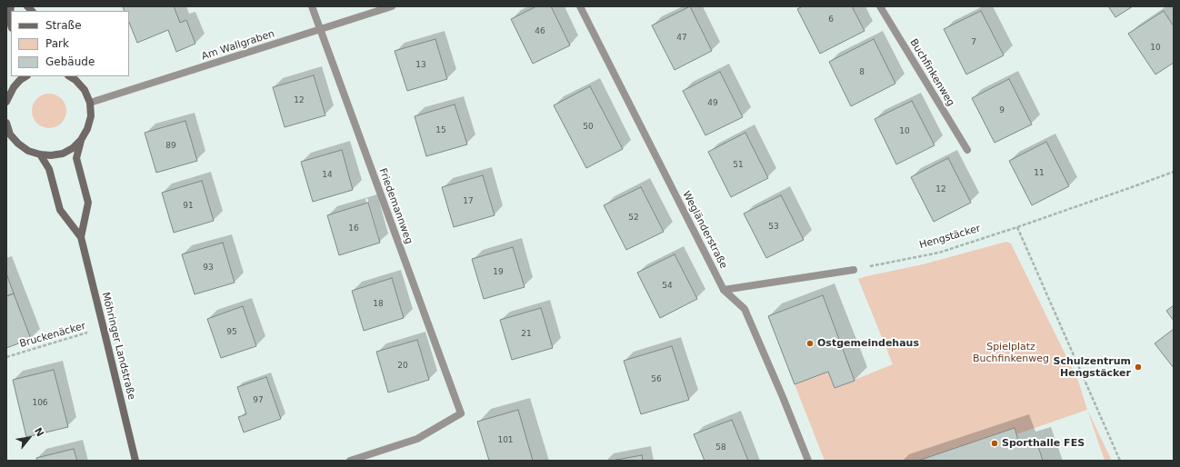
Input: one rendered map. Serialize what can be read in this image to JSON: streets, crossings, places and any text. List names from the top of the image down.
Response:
{
  "streets": {
    "main road": ["Möhringer Landstraße"],
    "street": [
      "Am Wallgraben",
      "Buchfinkenweg",
      "Friedemannweg",
      "Wegländerstraße"
    ],
    "path": ["Hengstäcker", "Bruckenäcker"]
  },
  "crossings": [
    ["Am Wallgraben", "Friedemannweg"],
    ["Am Wallgraben", "Möhringer Landstraße"],
    ["Bruckenäcker", "Möhringer Landstraße"]
  ],
  "parks": ["Spielplatz Buchfinkenweg"],
  "places": ["Ostgemeindehaus", "Schulzentrum Hengstäcker", "Sporthalle FES"],
  "house_numbers": [
    "6",
    "46",
    "47",
    "7",
    "10",
    "13",
    "8",
    "12",
    "49",
    "9",
    "50",
    "15",
    "10",
    "89",
    "51",
    "11",
    "14",
    "12",
    "17",
    "91",
    "52",
    "53",
    "16",
    "93",
    "19",
    "54",
    "18",
    "95",
    "21",
    "20",
    "56",
    "97",
    "106",
    "101",
    "58"
  ],
  "legend": ["Straße", "Park", "Gebäude"],
  "north": "top right"
}
